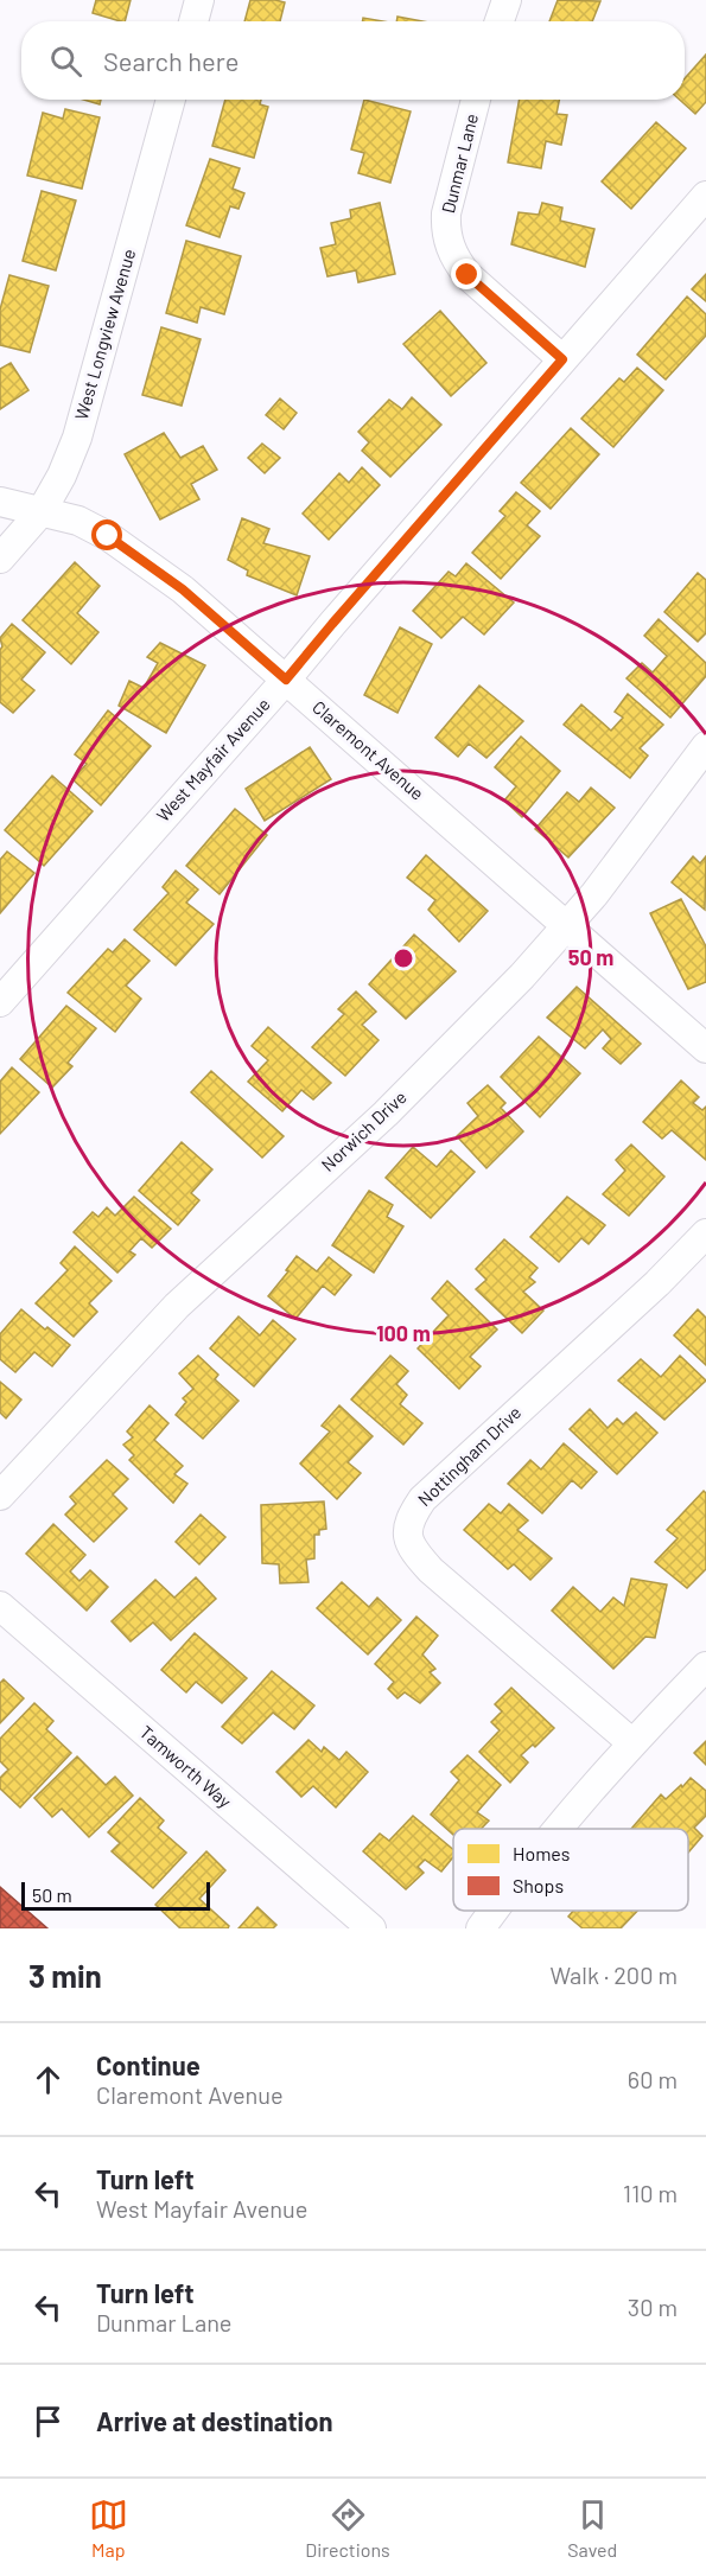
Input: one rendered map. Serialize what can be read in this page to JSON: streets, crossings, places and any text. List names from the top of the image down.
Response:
{
  "streets": {
    "street": [
      "Dunmar Lane",
      "West Longview Avenue",
      "Claremont Avenue",
      "West Mayfair Avenue",
      "Norwich Drive",
      "Nottingham Drive",
      "Tamworth Way"
    ]
  },
  "crossings": [
    ["Dunmar Lane", "West Mayfair Avenue"],
    ["West Longview Avenue", "Claremont Avenue"],
    ["Claremont Avenue", "West Mayfair Avenue"],
    ["Claremont Avenue", "Norwich Drive"]
  ],
  "legend": ["Homes", "Shops"],
  "scale_bar": "50 m",
  "page": {
    "search": "Search here",
    "scale": "50 m",
    "heading": ["3 min", "Walk · 200 m"],
    "list": [
      ["Continue", "Claremont Avenue", "60 m"],
      ["Turn left", "West Mayfair Avenue", "110 m"],
      ["Turn left", "Dunmar Lane", "30 m"],
      "Arrive at destination"
    ],
    "nav": ["Map", "Directions", "Saved"]
  },
  "rings": ["50 m", "100 m"]
}
